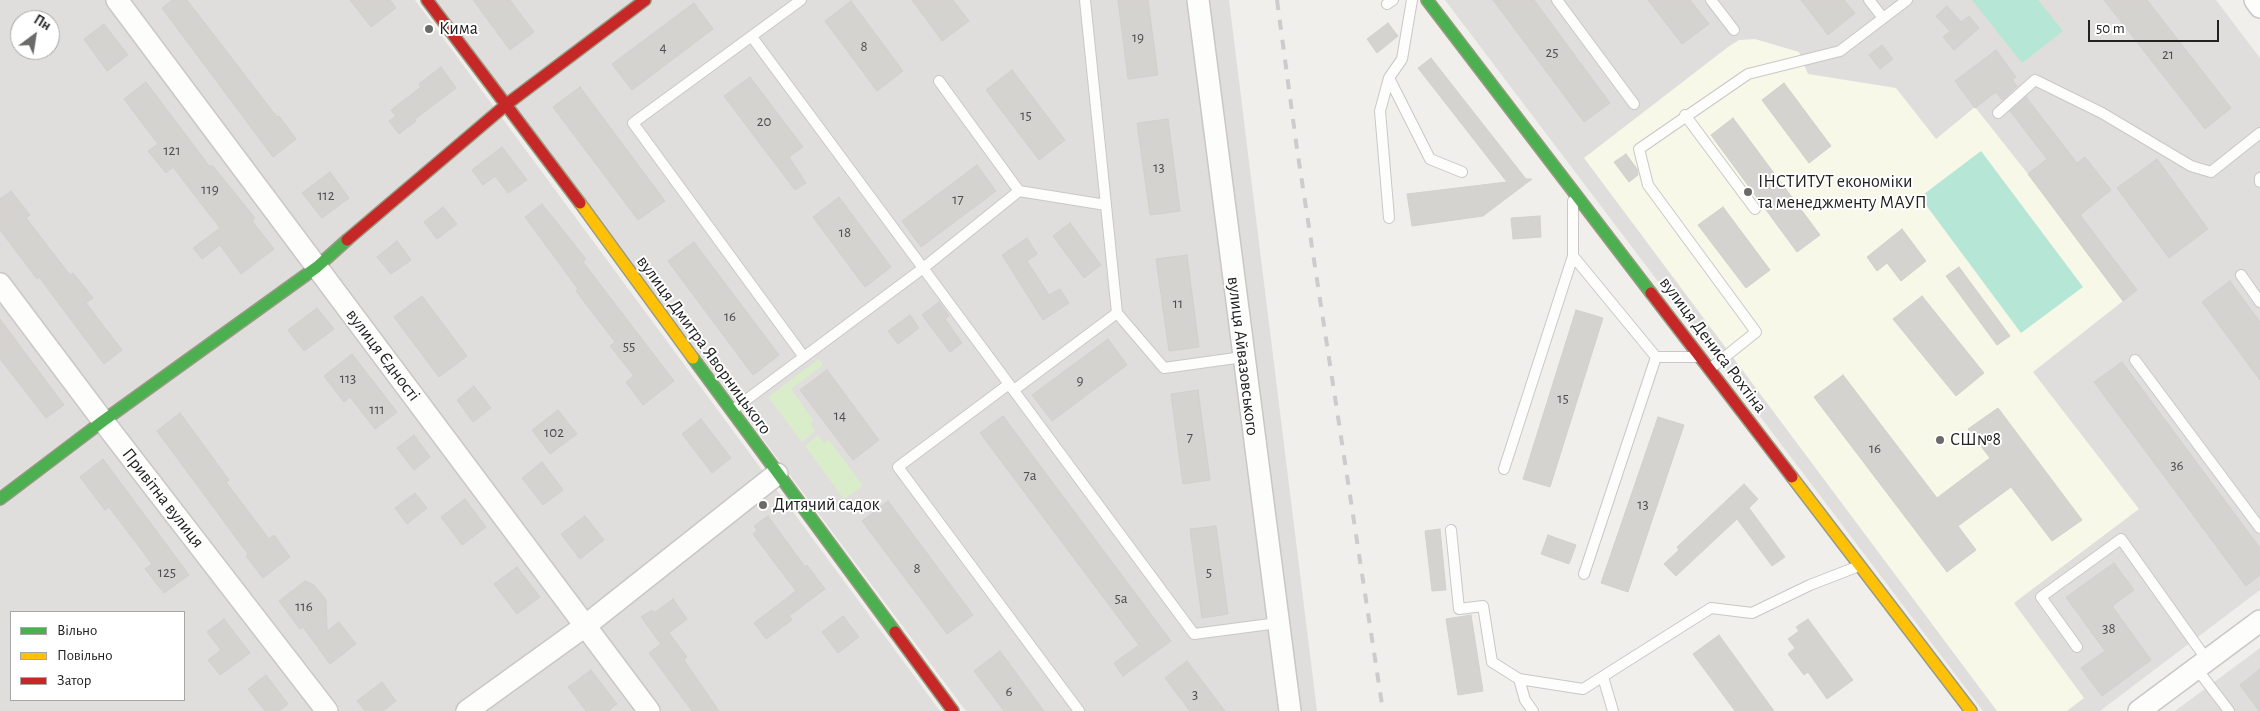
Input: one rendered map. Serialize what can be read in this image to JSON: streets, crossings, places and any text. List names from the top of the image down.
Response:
{
  "streets": {
    "street": [
      "вулиця Дмитра Яворницького",
      "вулиця Дениса Рохтіна",
      "вулиця Єдності",
      "вулиця Айвазовського",
      "Привітна вулиця"
    ]
  },
  "places": [
    "Кима",
    "ІНСТИТУТ економіки та менеджменту МАУП",
    "СШ№8",
    "Дитячий садок"
  ],
  "house_numbers": [
    "19",
    "8",
    "4",
    "25",
    "21",
    "15",
    "20",
    "121",
    "13",
    "119",
    "112",
    "17",
    "18",
    "11",
    "16",
    "55",
    "113",
    "9",
    "15",
    "111",
    "14",
    "102",
    "7",
    "16",
    "36",
    "7а",
    "13",
    "8",
    "125",
    "5",
    "5а",
    "116",
    "38",
    "6",
    "3"
  ],
  "legend": ["Вільно", "Повільно", "Затор"],
  "scale_bar": "50 m",
  "north": "top right"
}
